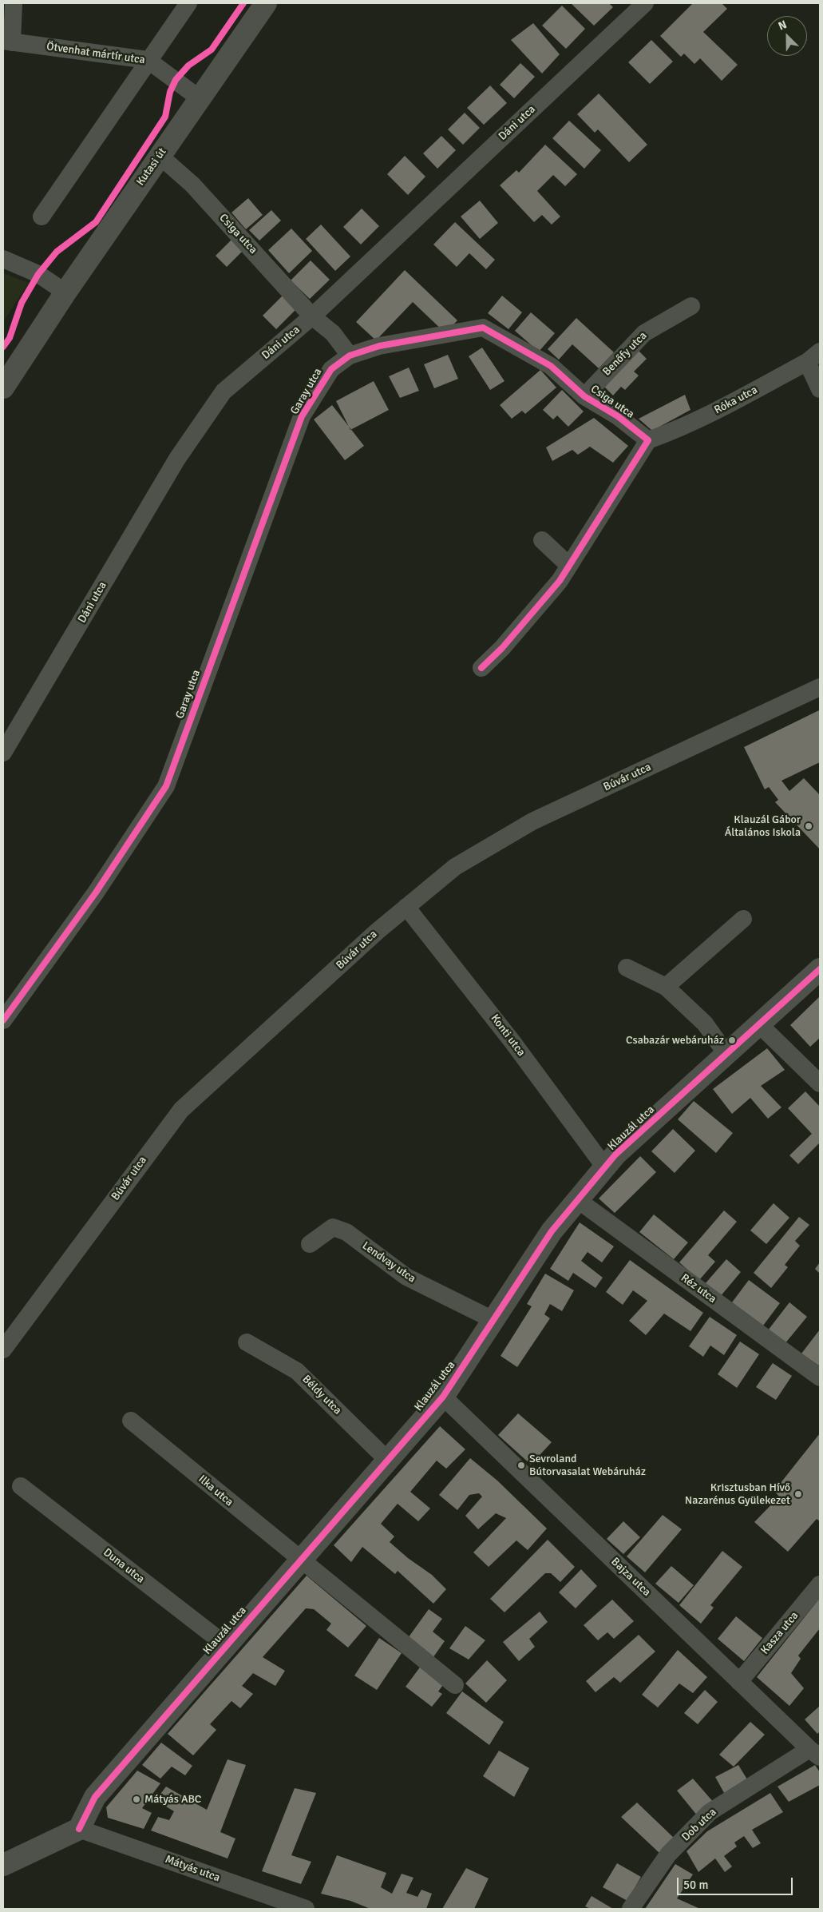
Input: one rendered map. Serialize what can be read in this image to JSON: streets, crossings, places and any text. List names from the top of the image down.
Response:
{
  "streets": {
    "street": [
      "Ötvenhat mártír utca",
      "Dáni utca",
      "Kutasi út",
      "Csiga utca",
      "Benőfy utca",
      "Garay utca",
      "Róka utca",
      "Búvár utca",
      "Konti utca",
      "Klauzál utca",
      "Lendvay utca",
      "Réz utca",
      "Béldy utca",
      "Ilka utca",
      "Duna utca",
      "Bajza utca",
      "Kasza utca",
      "Dob utca",
      "Mátyás utca"
    ]
  },
  "crossings": [
    ["Ötvenhat mártír utca", "Kutasi út"],
    ["Dáni utca", "Csiga utca"],
    ["Kutasi út", "Csiga utca"],
    ["Csiga utca", "Benőfy utca"],
    ["Csiga utca", "Garay utca"],
    ["Csiga utca", "Róka utca"],
    ["Búvár utca", "Konti utca"],
    ["Konti utca", "Klauzál utca"],
    ["Klauzál utca", "Lendvay utca"],
    ["Klauzál utca", "Réz utca"],
    ["Klauzál utca", "Béldy utca"],
    ["Klauzál utca", "Ilka utca"],
    ["Klauzál utca", "Duna utca"],
    ["Klauzál utca", "Bajza utca"],
    ["Klauzál utca", "Mátyás utca"],
    ["Bajza utca", "Kasza utca"],
    ["Bajza utca", "Dob utca"]
  ],
  "places": [
    "Klauzál Gábor Általános Iskola",
    "Csabazár webáruház",
    "Sevroland Bútorvasalat Webáruház",
    "Krisztusban Hívő Nazarénus Gyülekezet",
    "Mátyás ABC"
  ],
  "scale_bar": "50 m",
  "north": "top left"
}
